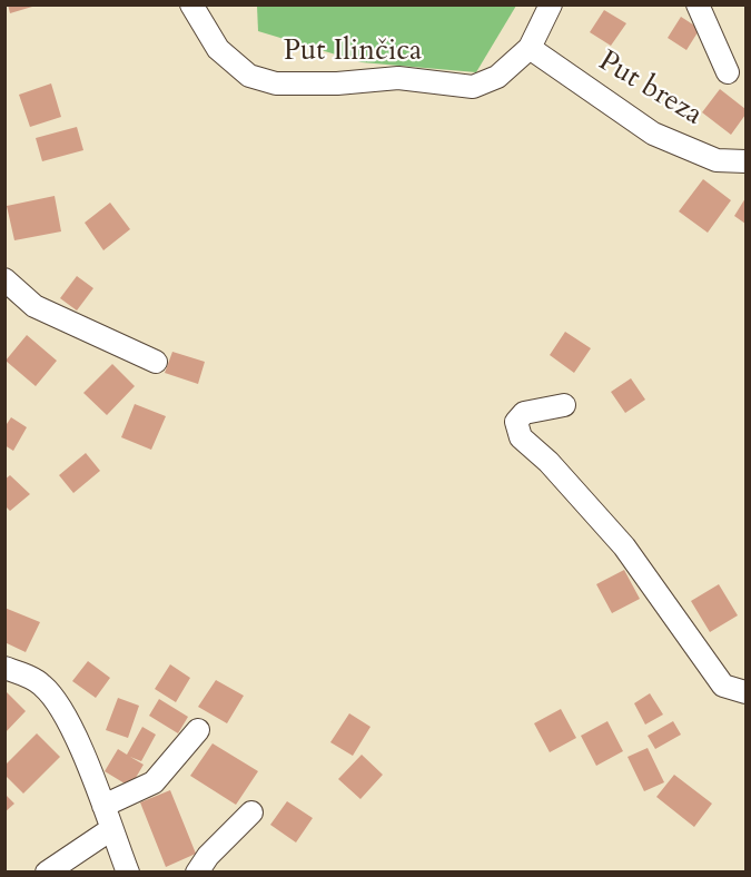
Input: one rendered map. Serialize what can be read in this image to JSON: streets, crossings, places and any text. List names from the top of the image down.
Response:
{
  "streets": {
    "street": ["Put Ilinčica", "Put breza"]
  },
  "crossings": [
    ["Put Ilinčica", "Put breza"]
  ]
}
